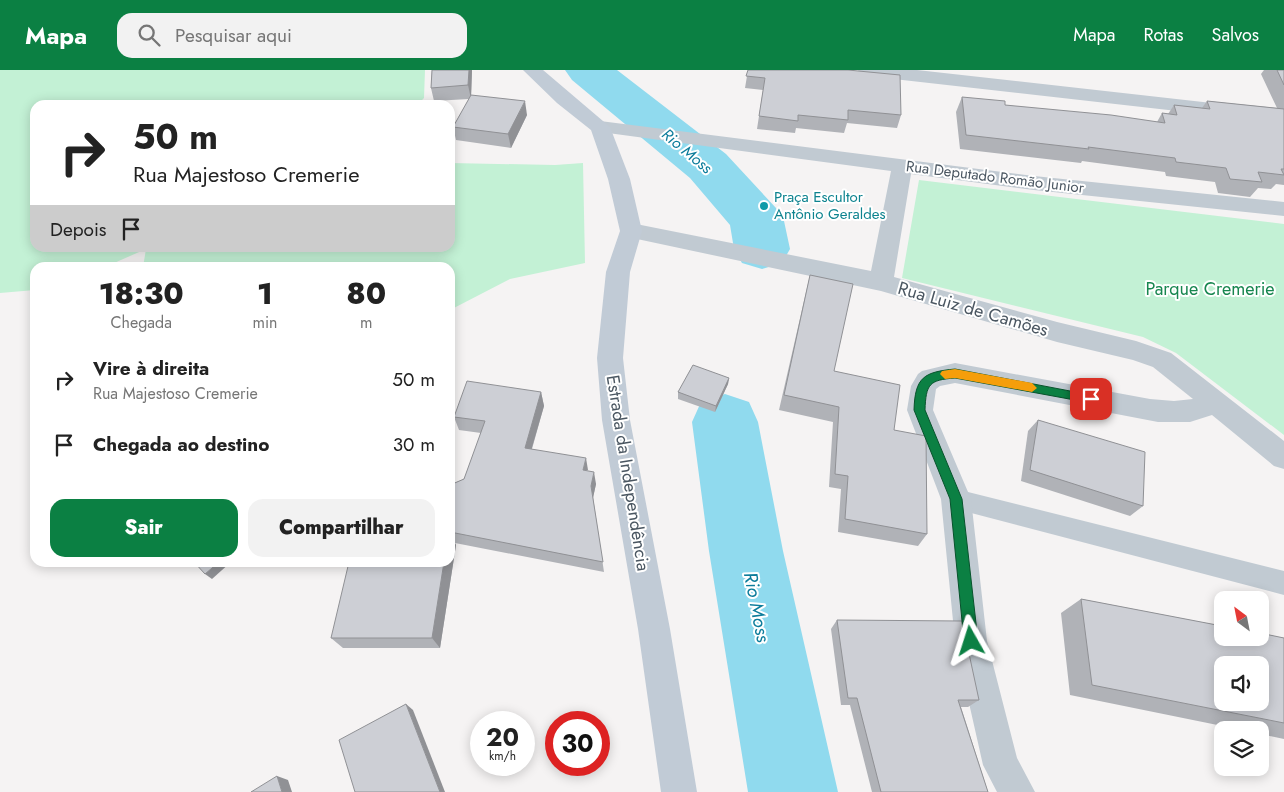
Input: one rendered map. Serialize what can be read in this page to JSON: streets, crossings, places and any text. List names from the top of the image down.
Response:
{
  "streets": {
    "street": ["Rua Deputado Romão Junior", "Rua Luiz de Camões", "Estrada da Independência"]
  },
  "crossings": [
    ["Rua Luiz de Camões", "Estrada da Independência"]
  ],
  "water": ["Rio Moss"],
  "parks": ["Parque Cremerie"],
  "places": ["Praça Escultor Antônio Geraldes"],
  "north": "top left",
  "page": {
    "header": "Mapa",
    "search": "Pesquisar aqui",
    "nav": ["Mapa", "Rotas", "Salvos"],
    "turn": ["50 m", "Rua Majestoso Cremerie"],
    "then": "Depois",
    "eta": [
      "18:30",
      "Chegada",
      "1",
      "min",
      "80",
      "m"
    ],
    "list": [
      {
        "name": "Vire à direita",
        "note": "Rua Majestoso Cremerie",
        "value": "50 m"
      },
      {
        "name": "Chegada ao destino",
        "value": "30 m"
      }
    ],
    "buttons": ["Sair", "Compartilhar"],
    "speed": "20 km/h",
    "limit": "30"
  }
}
